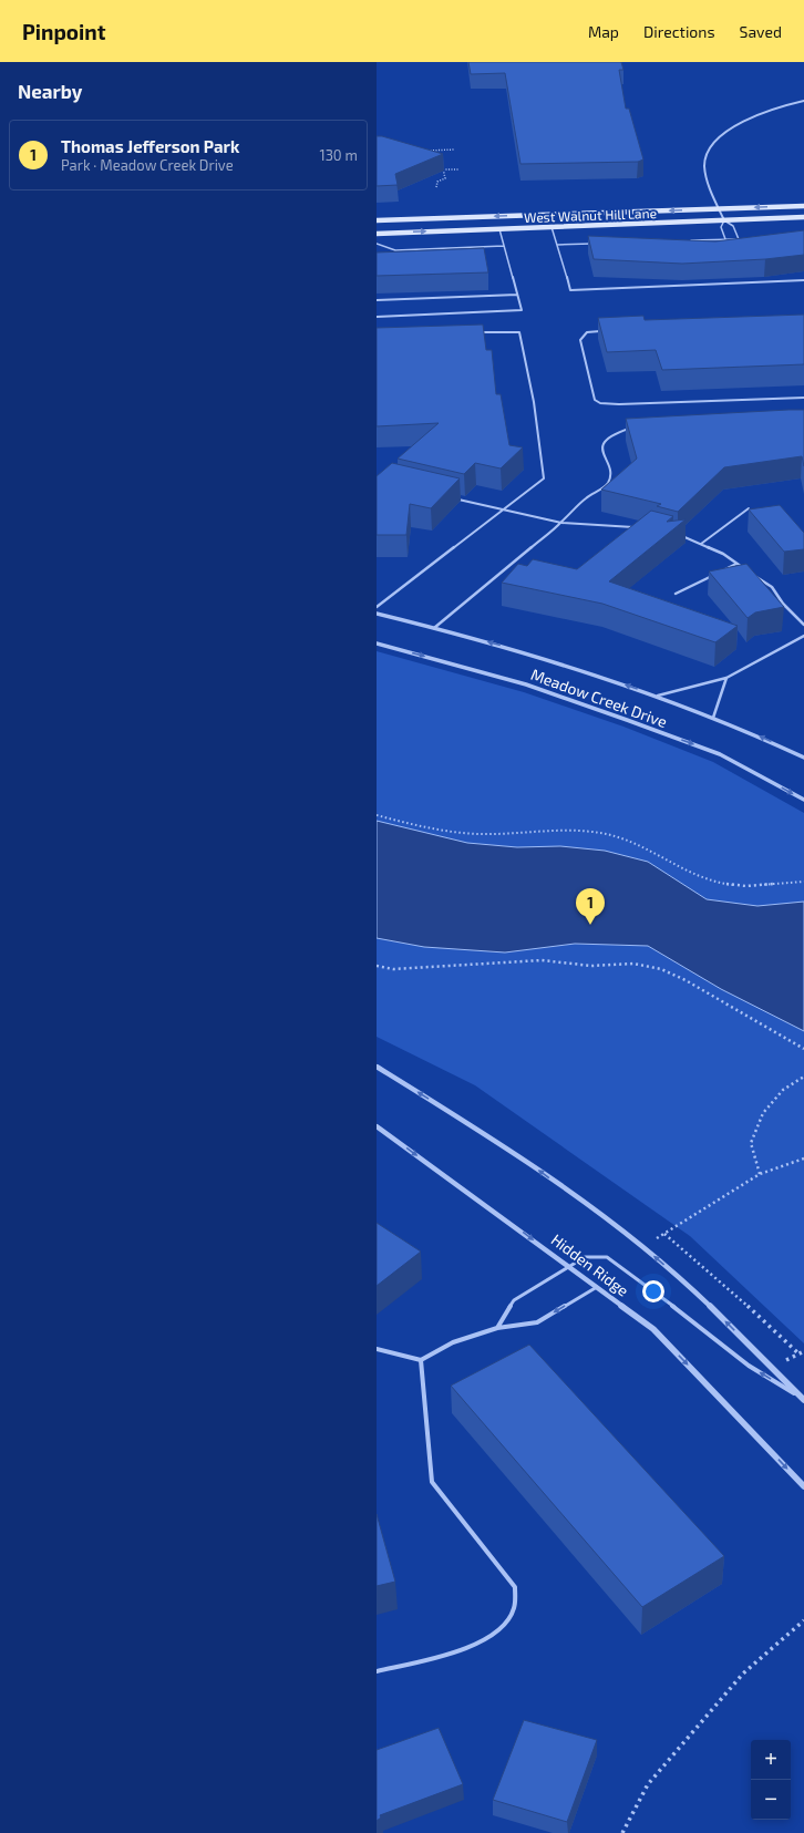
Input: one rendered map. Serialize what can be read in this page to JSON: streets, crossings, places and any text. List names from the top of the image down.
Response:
{
  "streets": {
    "main road": ["West Walnut Hill Lane"],
    "street": ["Meadow Creek Drive", "Hidden Ridge"]
  },
  "one_way": ["Hidden Ridge"],
  "page": {
    "header": "Pinpoint",
    "nav": ["Map", "Directions", "Saved"],
    "heading": "Nearby",
    "list": [
      {
        "mark": "1",
        "name": "Thomas Jefferson Park",
        "note": "Park · Meadow Creek Drive",
        "value": "130 m"
      }
    ],
    "pins": "1",
    "map_buttons": ["+", "−"]
  }
}
